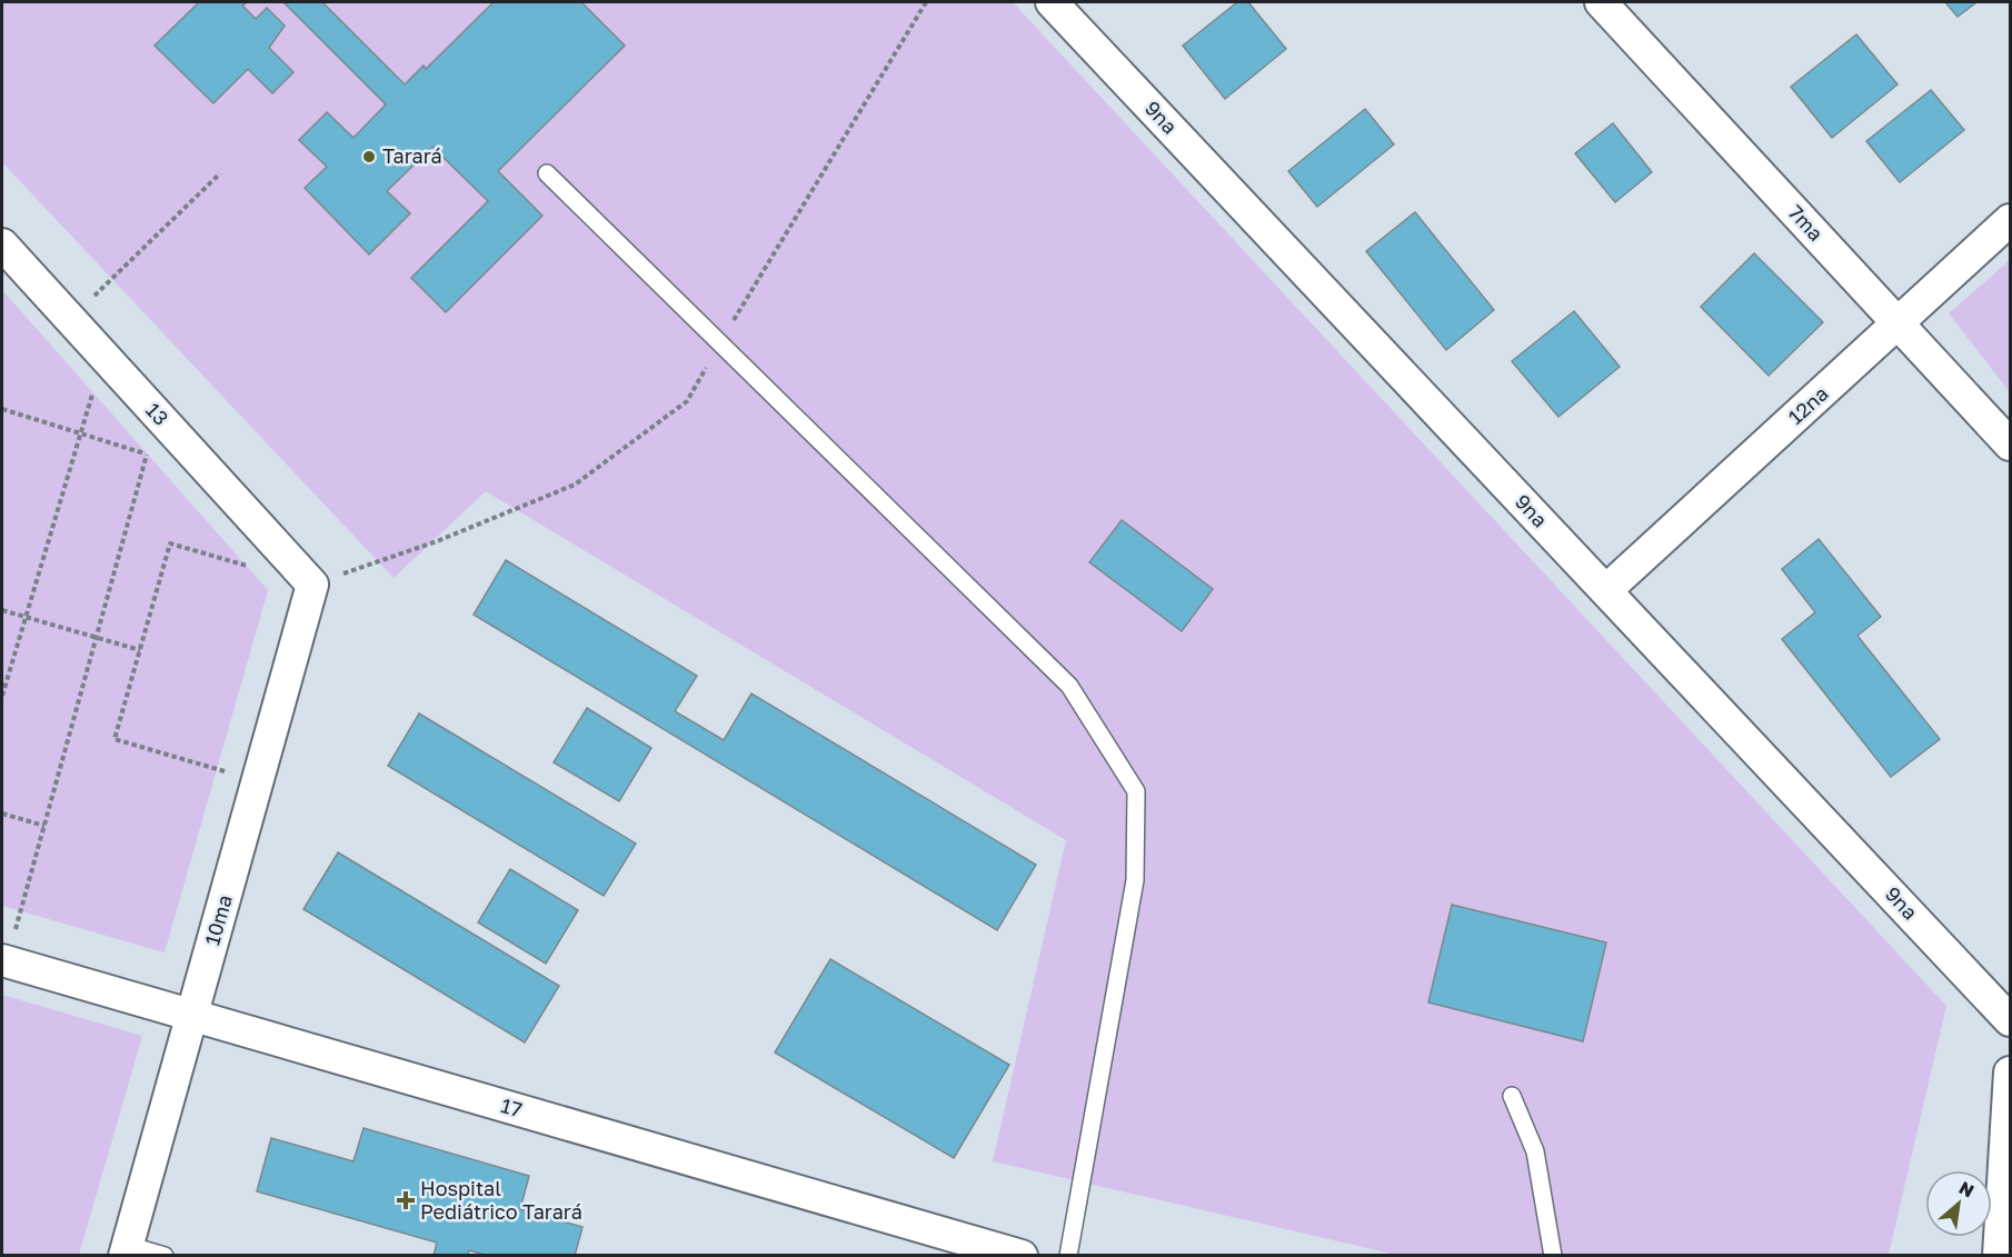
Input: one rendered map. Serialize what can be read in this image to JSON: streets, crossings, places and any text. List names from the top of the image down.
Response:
{
  "streets": {
    "street": [
      "9na",
      "7ma",
      "12na",
      "13",
      "10ma",
      "17"
    ]
  },
  "crossings": [
    ["9na", "12na"],
    ["7ma", "12na"],
    ["13", "10ma"],
    ["10ma", "17"]
  ],
  "places": {
    "other": ["Tarará"],
    "health": ["Hospital Pediátrico Tarará"]
  },
  "north": "top right"
}
